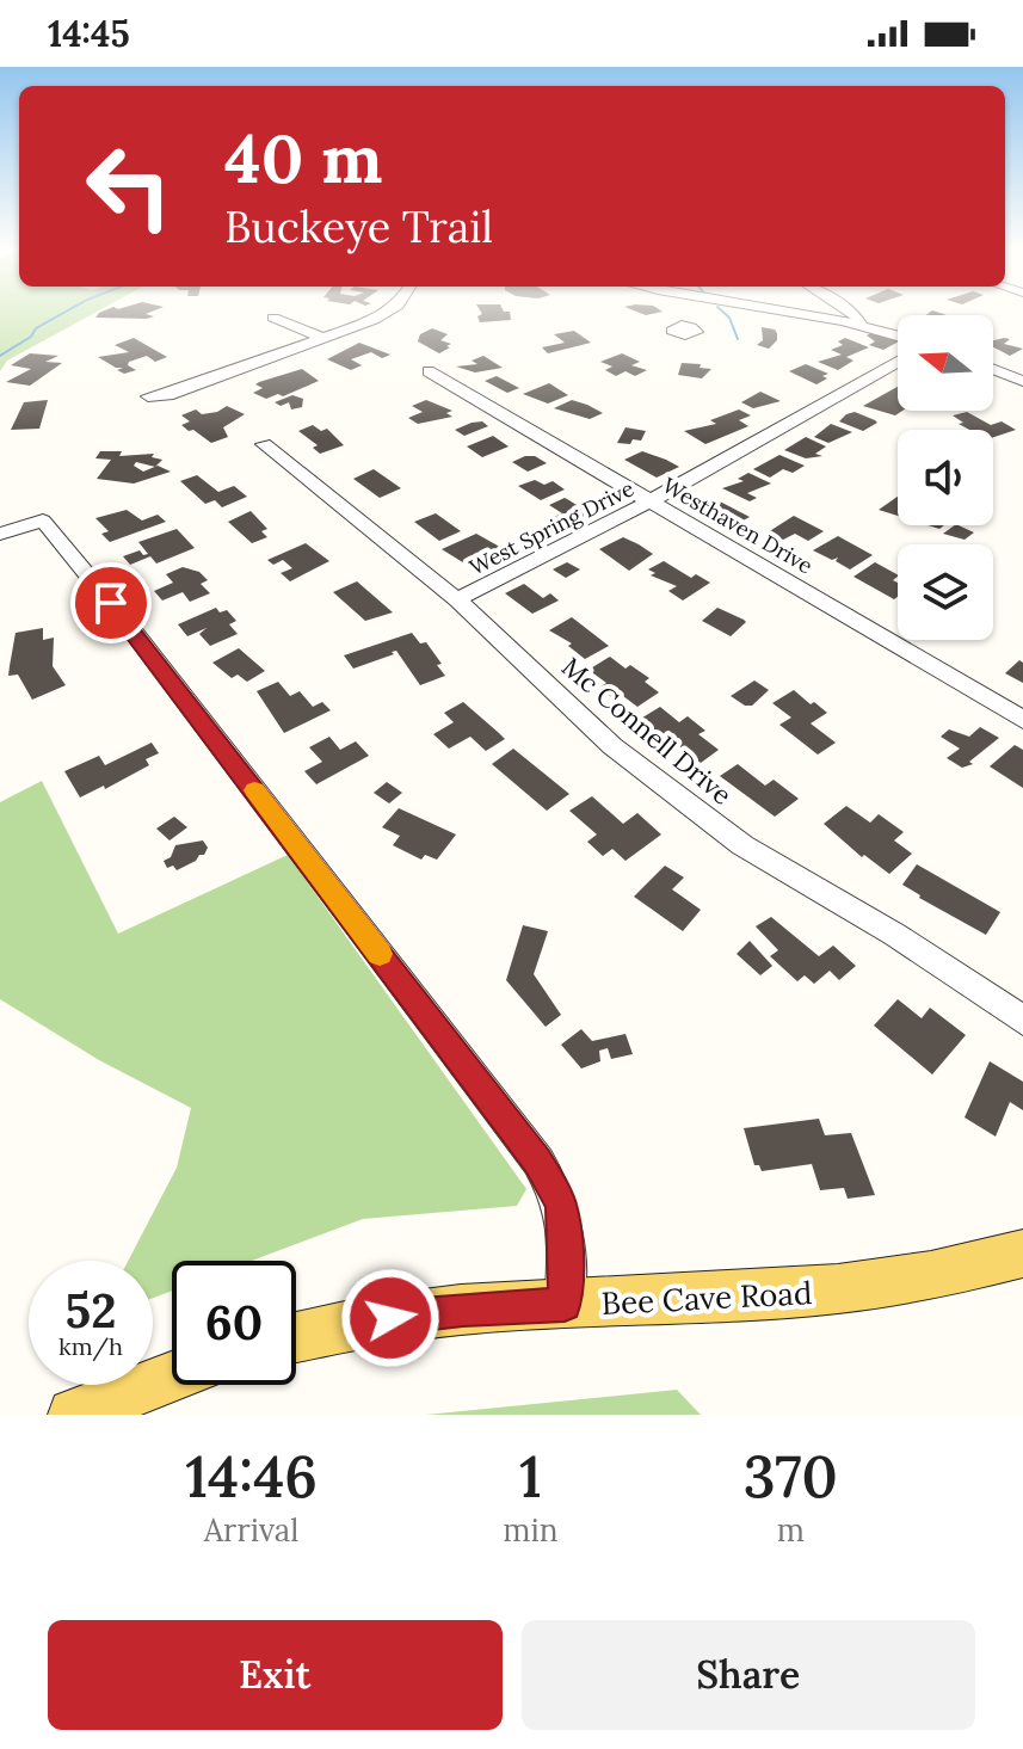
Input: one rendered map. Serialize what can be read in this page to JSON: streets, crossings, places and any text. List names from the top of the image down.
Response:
{
  "streets": {
    "main road": ["Bee Cave Road"],
    "street": ["Westhaven Drive", "West Spring Drive", "Mc Connell Drive"]
  },
  "crossings": [
    ["Westhaven Drive", "West Spring Drive"],
    ["West Spring Drive", "Mc Connell Drive"]
  ],
  "north": "left",
  "page": {
    "status": "14:45",
    "turn": ["40 m", "Buckeye Trail"],
    "speed": "52 km/h",
    "limit": "60",
    "eta": [
      "14:46",
      "Arrival",
      "1",
      "min",
      "370",
      "m"
    ],
    "buttons": ["Exit", "Share"]
  }
}
